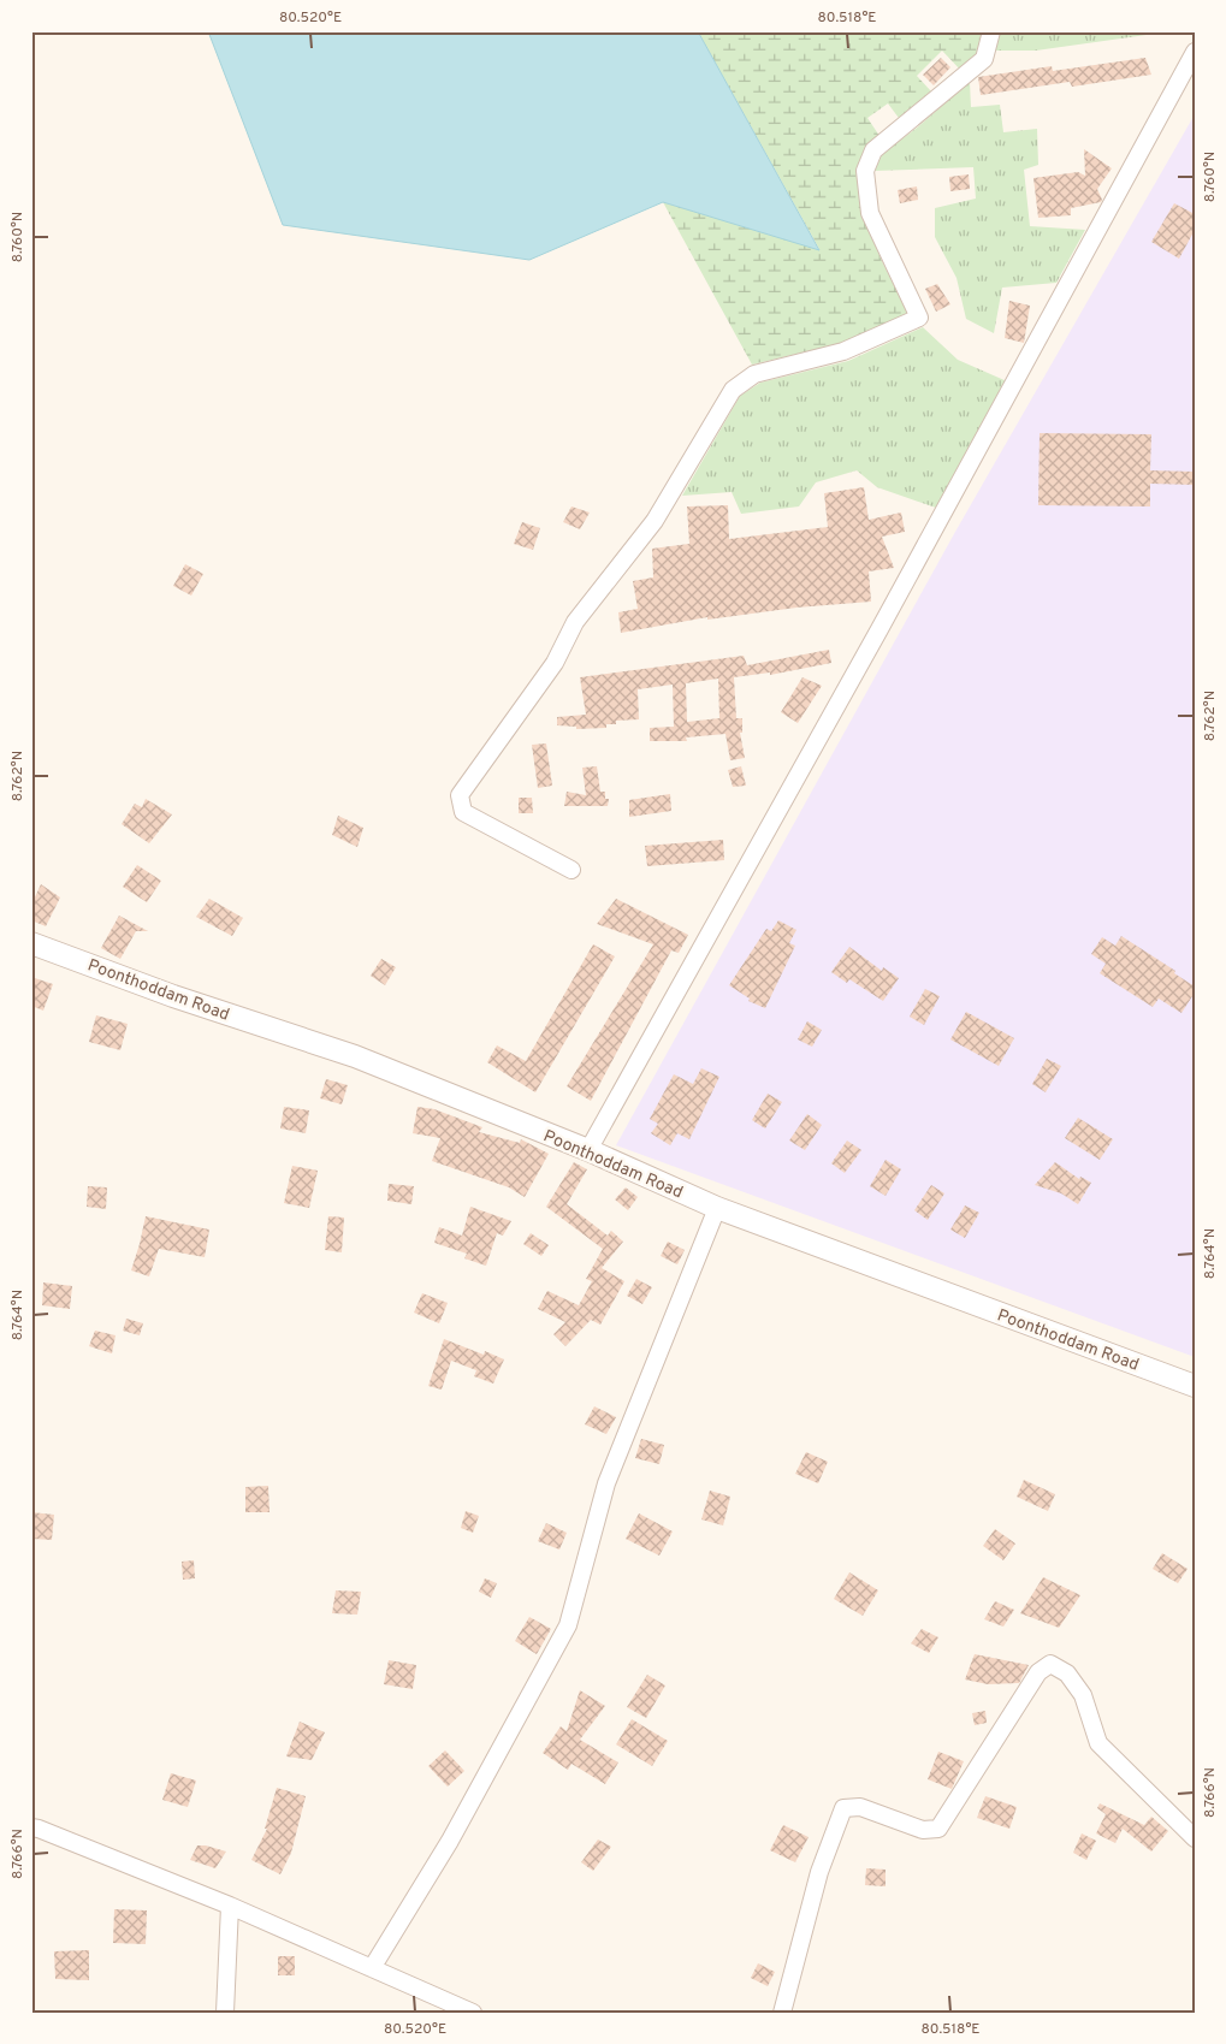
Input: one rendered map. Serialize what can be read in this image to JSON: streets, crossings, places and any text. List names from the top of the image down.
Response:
{
  "streets": {
    "street": ["Poonthoddam Road"]
  },
  "coordinates": [
    "80.520°E",
    "80.518°E",
    "8.760°N",
    "8.762°N",
    "8.764°N",
    "8.766°N"
  ]
}
